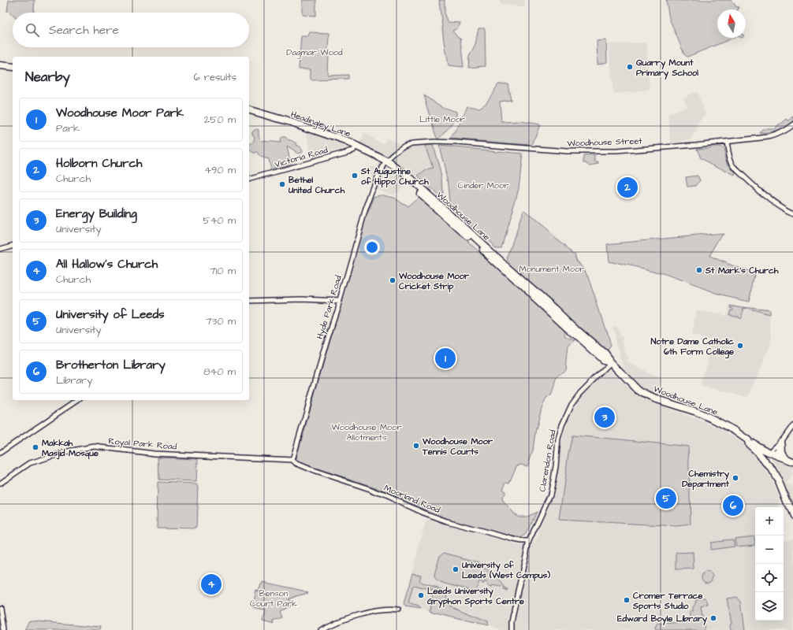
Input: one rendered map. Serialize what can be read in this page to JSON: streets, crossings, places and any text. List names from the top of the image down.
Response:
{
  "streets": {
    "highway": ["Headingley Lane", "Woodhouse Lane"],
    "street": [
      "Woodhouse Street",
      "Victoria Road",
      "Hyde Park Road",
      "Royal Park Road",
      "Clarendon Road",
      "Moorland Road"
    ]
  },
  "crossings": [
    ["Headingley Lane", "Woodhouse Street"],
    ["Headingley Lane", "Victoria Road"],
    ["Headingley Lane", "Woodhouse Lane"],
    ["Headingley Lane", "Hyde Park Road"],
    ["Woodhouse Street", "Woodhouse Lane"],
    ["Woodhouse Street", "Hyde Park Road"],
    ["Woodhouse Lane", "Hyde Park Road"],
    ["Woodhouse Lane", "Clarendon Road"],
    ["Hyde Park Road", "Royal Park Road"],
    ["Hyde Park Road", "Moorland Road"],
    ["Royal Park Road", "Moorland Road"],
    ["Clarendon Road", "Moorland Road"]
  ],
  "parks": [
    "Dagmar Wood",
    "Little Moor",
    "Cinder Moor",
    "Monument Moor",
    "Woodhouse Moor Allotments",
    "Benson Court Park"
  ],
  "places": [
    "Quarry Mount Primary School",
    "St Augustine of Hippo Church",
    "Bethel United Church",
    "St Mark's Church",
    "Woodhouse Moor Cricket Strip",
    "Notre Dame Catholic 6th Form College",
    "Woodhouse Moor Tennis Courts",
    "Makkah Masjid Mosque",
    "Chemistry Department",
    "University of Leeds (West Campus)",
    "Leeds University Gryphon Sports Centre",
    "Cromer Terrace Sports Studio",
    "Edward Boyle Library"
  ],
  "north": "top",
  "page": {
    "search": "Search here",
    "heading": ["Nearby", "6 results"],
    "list": [
      {
        "mark": "1",
        "name": "Woodhouse Moor Park",
        "note": "Park",
        "value": "250 m"
      },
      {
        "mark": "2",
        "name": "Holborn Church",
        "note": "Church",
        "value": "490 m"
      },
      {
        "mark": "3",
        "name": "Energy Building",
        "note": "University",
        "value": "540 m"
      },
      {
        "mark": "4",
        "name": "All Hallow's Church",
        "note": "Church",
        "value": "710 m"
      },
      {
        "mark": "5",
        "name": "University of Leeds",
        "note": "University",
        "value": "730 m"
      },
      {
        "mark": "6",
        "name": "Brotherton Library",
        "note": "Library",
        "value": "840 m"
      }
    ],
    "pins": [
      "2",
      "1",
      "3",
      "5",
      "6",
      "4"
    ],
    "map_buttons": ["+", "−"]
  }
}
